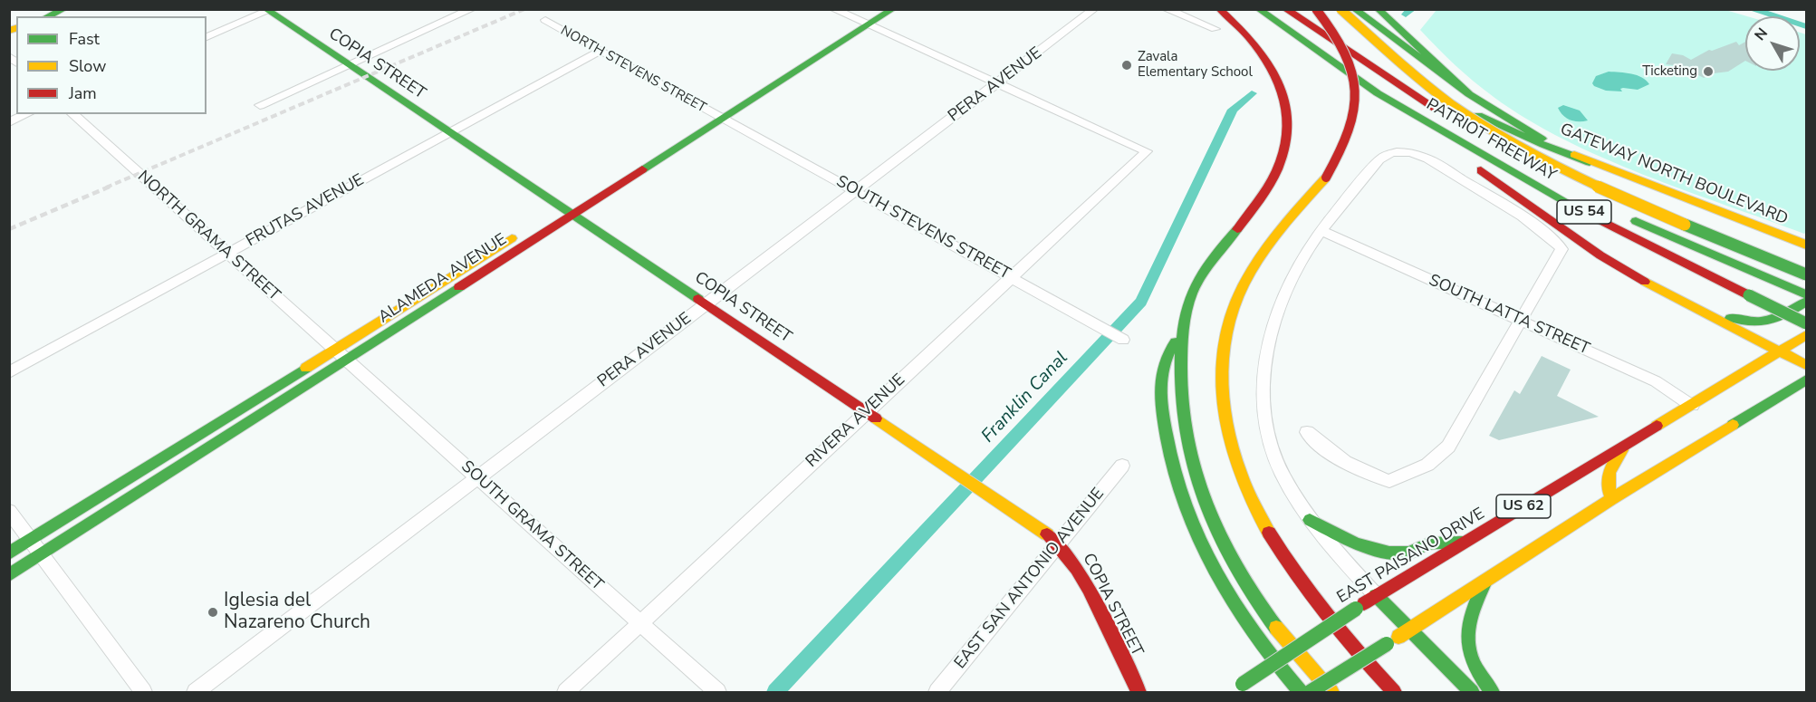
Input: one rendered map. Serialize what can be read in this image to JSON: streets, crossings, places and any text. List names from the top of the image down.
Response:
{
  "streets": {
    "main road": [
      "COPIA STREET",
      "PATRIOT FREEWAY",
      "GATEWAY NORTH BOULEVARD",
      "US 54",
      "ALAMEDA AVENUE",
      "US 62",
      "EAST PAISANO DRIVE"
    ],
    "street": [
      "NORTH STEVENS STREET",
      "PERA AVENUE",
      "FRUTAS AVENUE",
      "SOUTH STEVENS STREET",
      "NORTH GRAMA STREET",
      "SOUTH LATTA STREET",
      "RIVERA AVENUE",
      "SOUTH GRAMA STREET",
      "EAST SAN ANTONIO AVENUE"
    ]
  },
  "crossings": [
    ["COPIA STREET", "PERA AVENUE"],
    ["COPIA STREET", "FRUTAS AVENUE"],
    ["COPIA STREET", "ALAMEDA AVENUE"],
    ["COPIA STREET", "RIVERA AVENUE"],
    ["COPIA STREET", "EAST SAN ANTONIO AVENUE"],
    ["NORTH STEVENS STREET", "FRUTAS AVENUE"],
    ["NORTH STEVENS STREET", "SOUTH STEVENS STREET"],
    ["NORTH STEVENS STREET", "ALAMEDA AVENUE"],
    ["PERA AVENUE", "SOUTH STEVENS STREET"],
    ["PERA AVENUE", "RIVERA AVENUE"],
    ["PERA AVENUE", "SOUTH GRAMA STREET"],
    ["FRUTAS AVENUE", "NORTH GRAMA STREET"],
    ["SOUTH STEVENS STREET", "ALAMEDA AVENUE"],
    ["SOUTH STEVENS STREET", "RIVERA AVENUE"],
    ["NORTH GRAMA STREET", "ALAMEDA AVENUE"],
    ["NORTH GRAMA STREET", "SOUTH GRAMA STREET"],
    ["ALAMEDA AVENUE", "SOUTH GRAMA STREET"],
    ["SOUTH LATTA STREET", "EAST PAISANO DRIVE"],
    ["RIVERA AVENUE", "SOUTH GRAMA STREET"]
  ],
  "water": ["Franklin Canal"],
  "places": ["Zavala Elementary School", "Ticketing", "Iglesia del Nazareno Church"],
  "legend": ["Fast", "Slow", "Jam"],
  "north": "top left"
}
